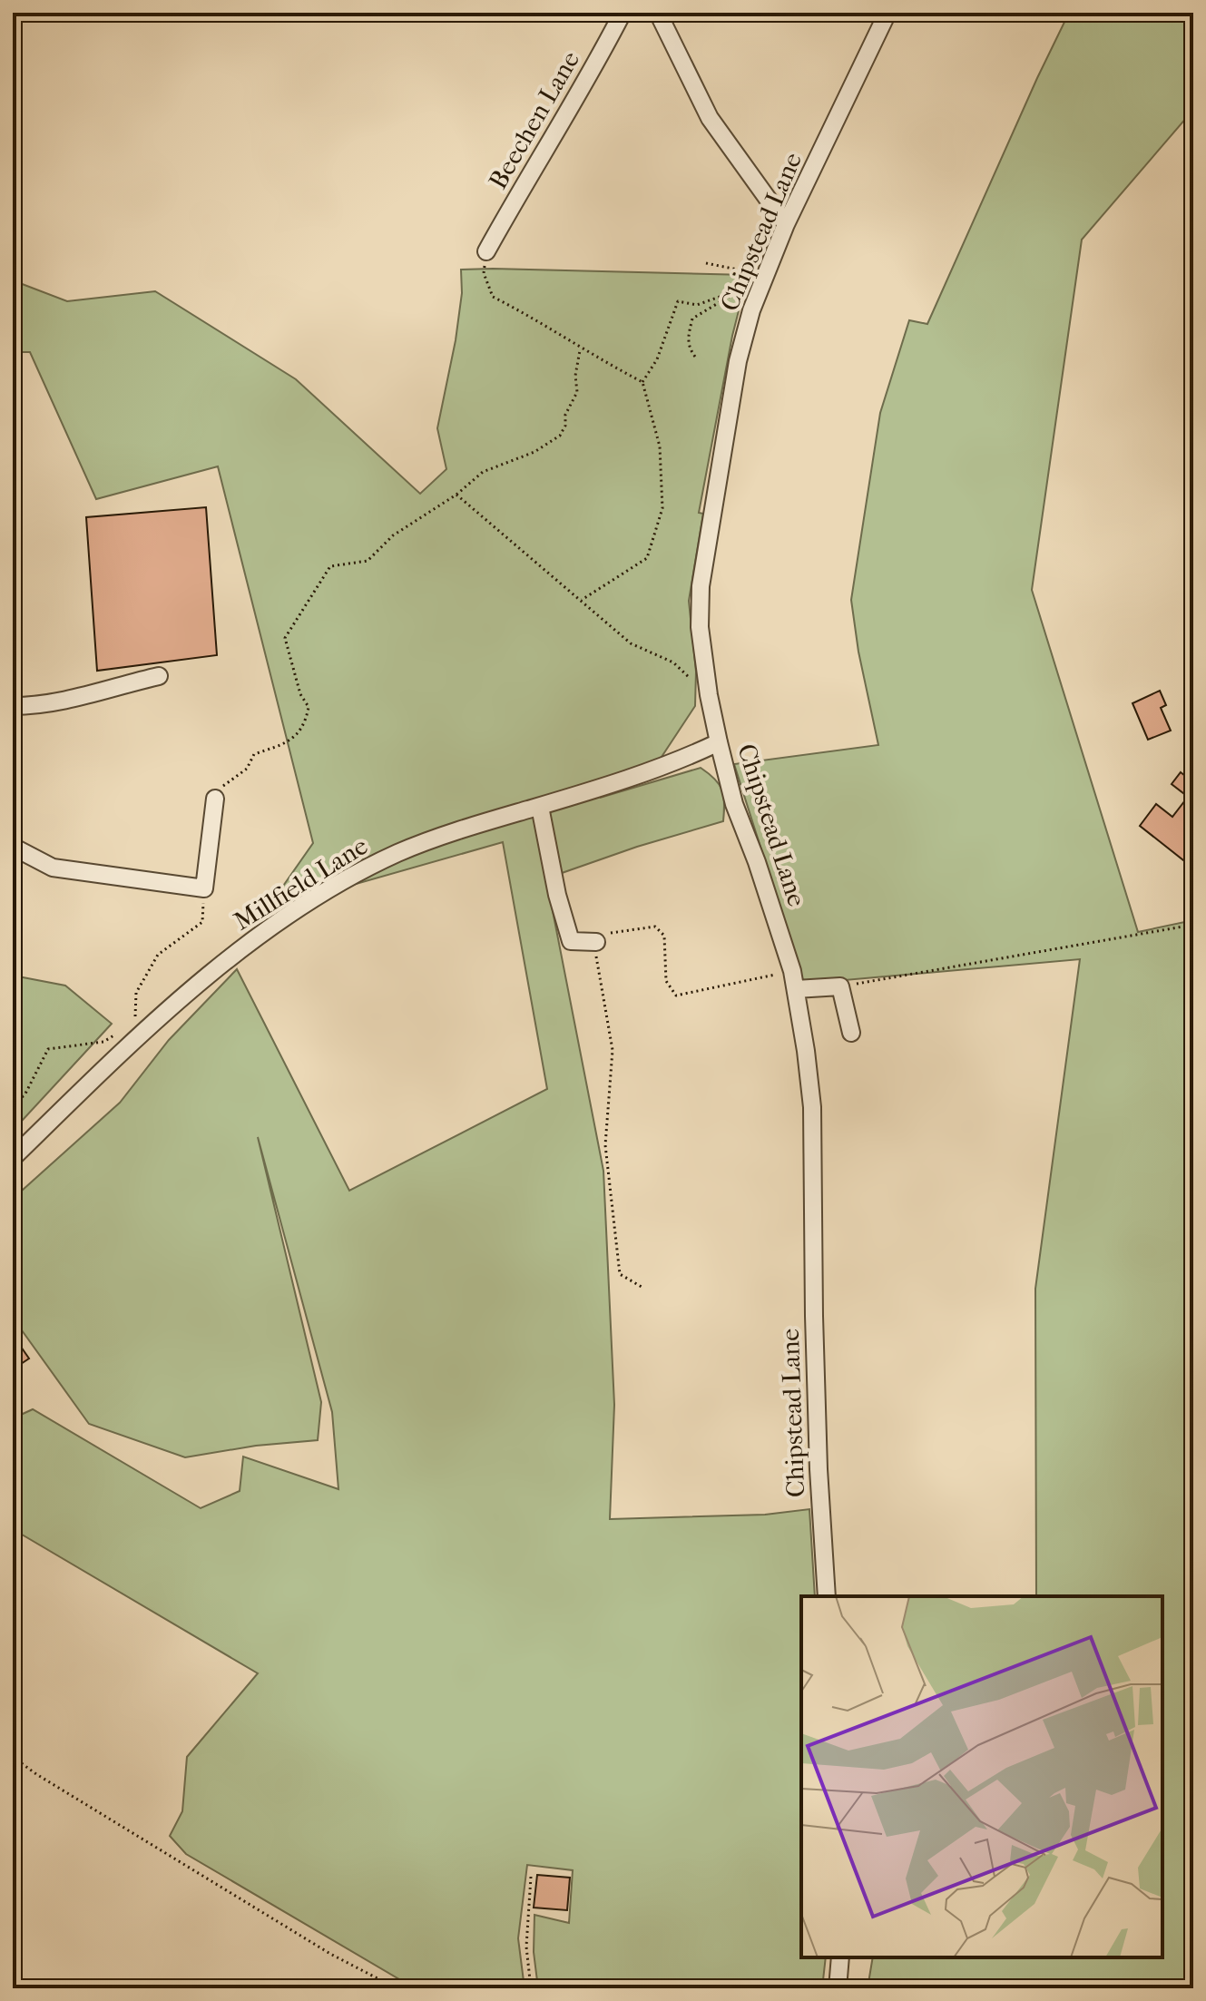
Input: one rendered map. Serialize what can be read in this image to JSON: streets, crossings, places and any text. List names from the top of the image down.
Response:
{
  "streets": {
    "street": ["Beechen Lane", "Chipstead Lane", "Millfield Lane"]
  },
  "crossings": [
    ["Chipstead Lane", "Millfield Lane"]
  ]
}
